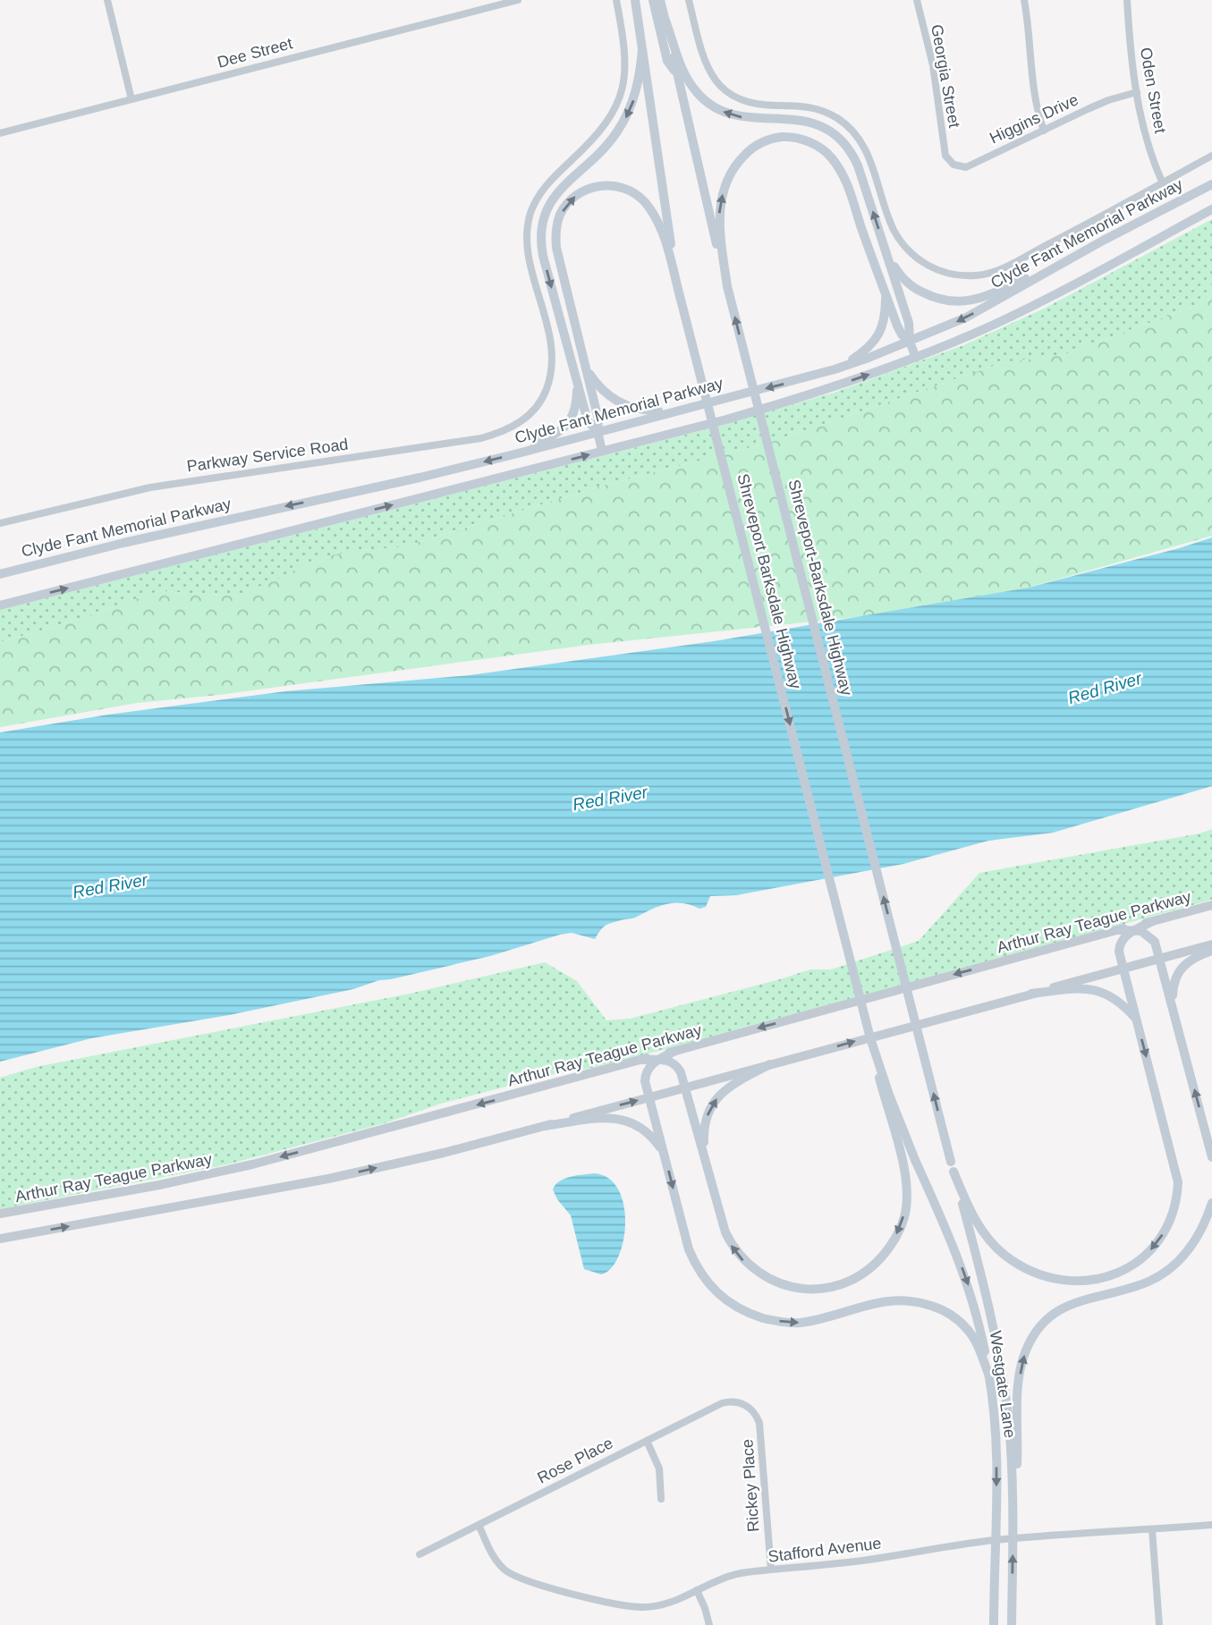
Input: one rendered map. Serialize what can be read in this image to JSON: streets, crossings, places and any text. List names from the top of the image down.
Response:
{
  "streets": {
    "main road": [
      "Clyde Fant Memorial Parkway",
      "Shreveport Barksdale Highway",
      "Shreveport-Barksdale Highway",
      "Westgate Lane"
    ],
    "street": [
      "Dee Street",
      "Georgia Street",
      "Oden Street",
      "Higgins Drive",
      "Parkway Service Road",
      "Arthur Ray Teague Parkway",
      "Rose Place",
      "Rickey Place",
      "Stafford Avenue"
    ]
  },
  "crossings": [
    ["Georgia Street", "Higgins Drive"],
    ["Oden Street", "Higgins Drive"],
    ["Shreveport Barksdale Highway", "Westgate Lane"],
    ["Shreveport-Barksdale Highway", "Westgate Lane"],
    ["Westgate Lane", "Stafford Avenue"],
    ["Rose Place", "Rickey Place"],
    ["Rose Place", "Stafford Avenue"],
    ["Rickey Place", "Stafford Avenue"]
  ],
  "one_way": ["Shreveport Barksdale Highway", "Shreveport-Barksdale Highway"],
  "water": ["Red River"]
}
